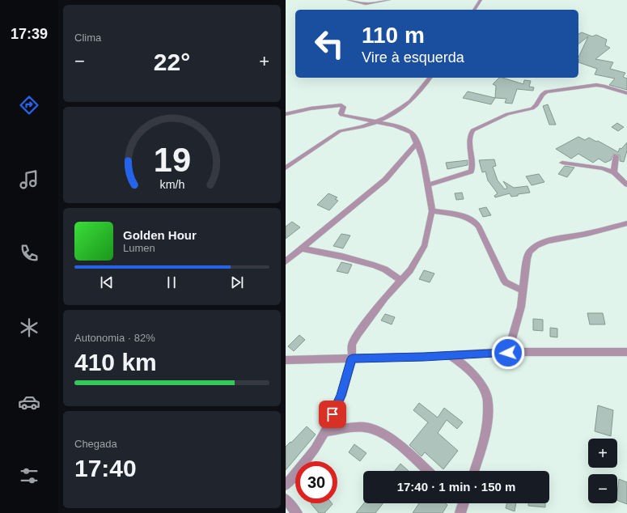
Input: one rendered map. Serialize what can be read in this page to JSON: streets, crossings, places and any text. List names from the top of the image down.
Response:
{
  "page": {
    "tabs": "17:39",
    "tile": [
      "Clima",
      ["Autonomia · 82%", "410 km"],
      ["Chegada", "17:40"]
    ],
    "turn": ["110 m", "Vire à esquerda"],
    "heat": ["−", "22°", "+"],
    "song": ["Golden Hour", "Lumen"],
    "map_buttons": ["+", "−"],
    "limit": "30",
    "trip": "17:40 · 1 min · 150 m",
    "gauge": ["19", "km/h"]
  }
}
